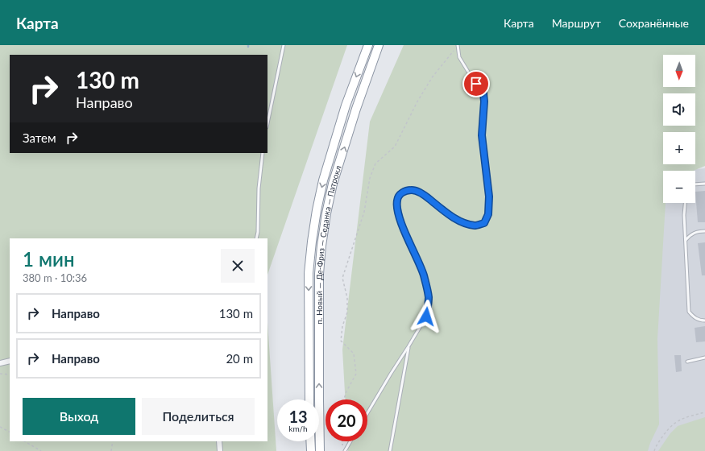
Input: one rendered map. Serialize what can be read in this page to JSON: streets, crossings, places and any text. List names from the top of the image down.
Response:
{
  "streets": {
    "highway": ["п. Новый — Де-Фриз — Седанка — Патрокл"]
  },
  "north": "bottom",
  "page": {
    "header": "Карта",
    "nav": ["Карта", "Маршрут", "Сохранённые"],
    "map_buttons": ["+", "−"],
    "turn": ["130 m", "Направо"],
    "then": "Затем",
    "heading": ["1 мин", "380 m · 10:36"],
    "list": [
      {
        "name": "Направо",
        "value": "130 m"
      },
      {
        "name": "Направо",
        "value": "20 m"
      }
    ],
    "buttons": ["Выход", "Поделиться"],
    "speed": "13 km/h",
    "limit": "20"
  }
}
